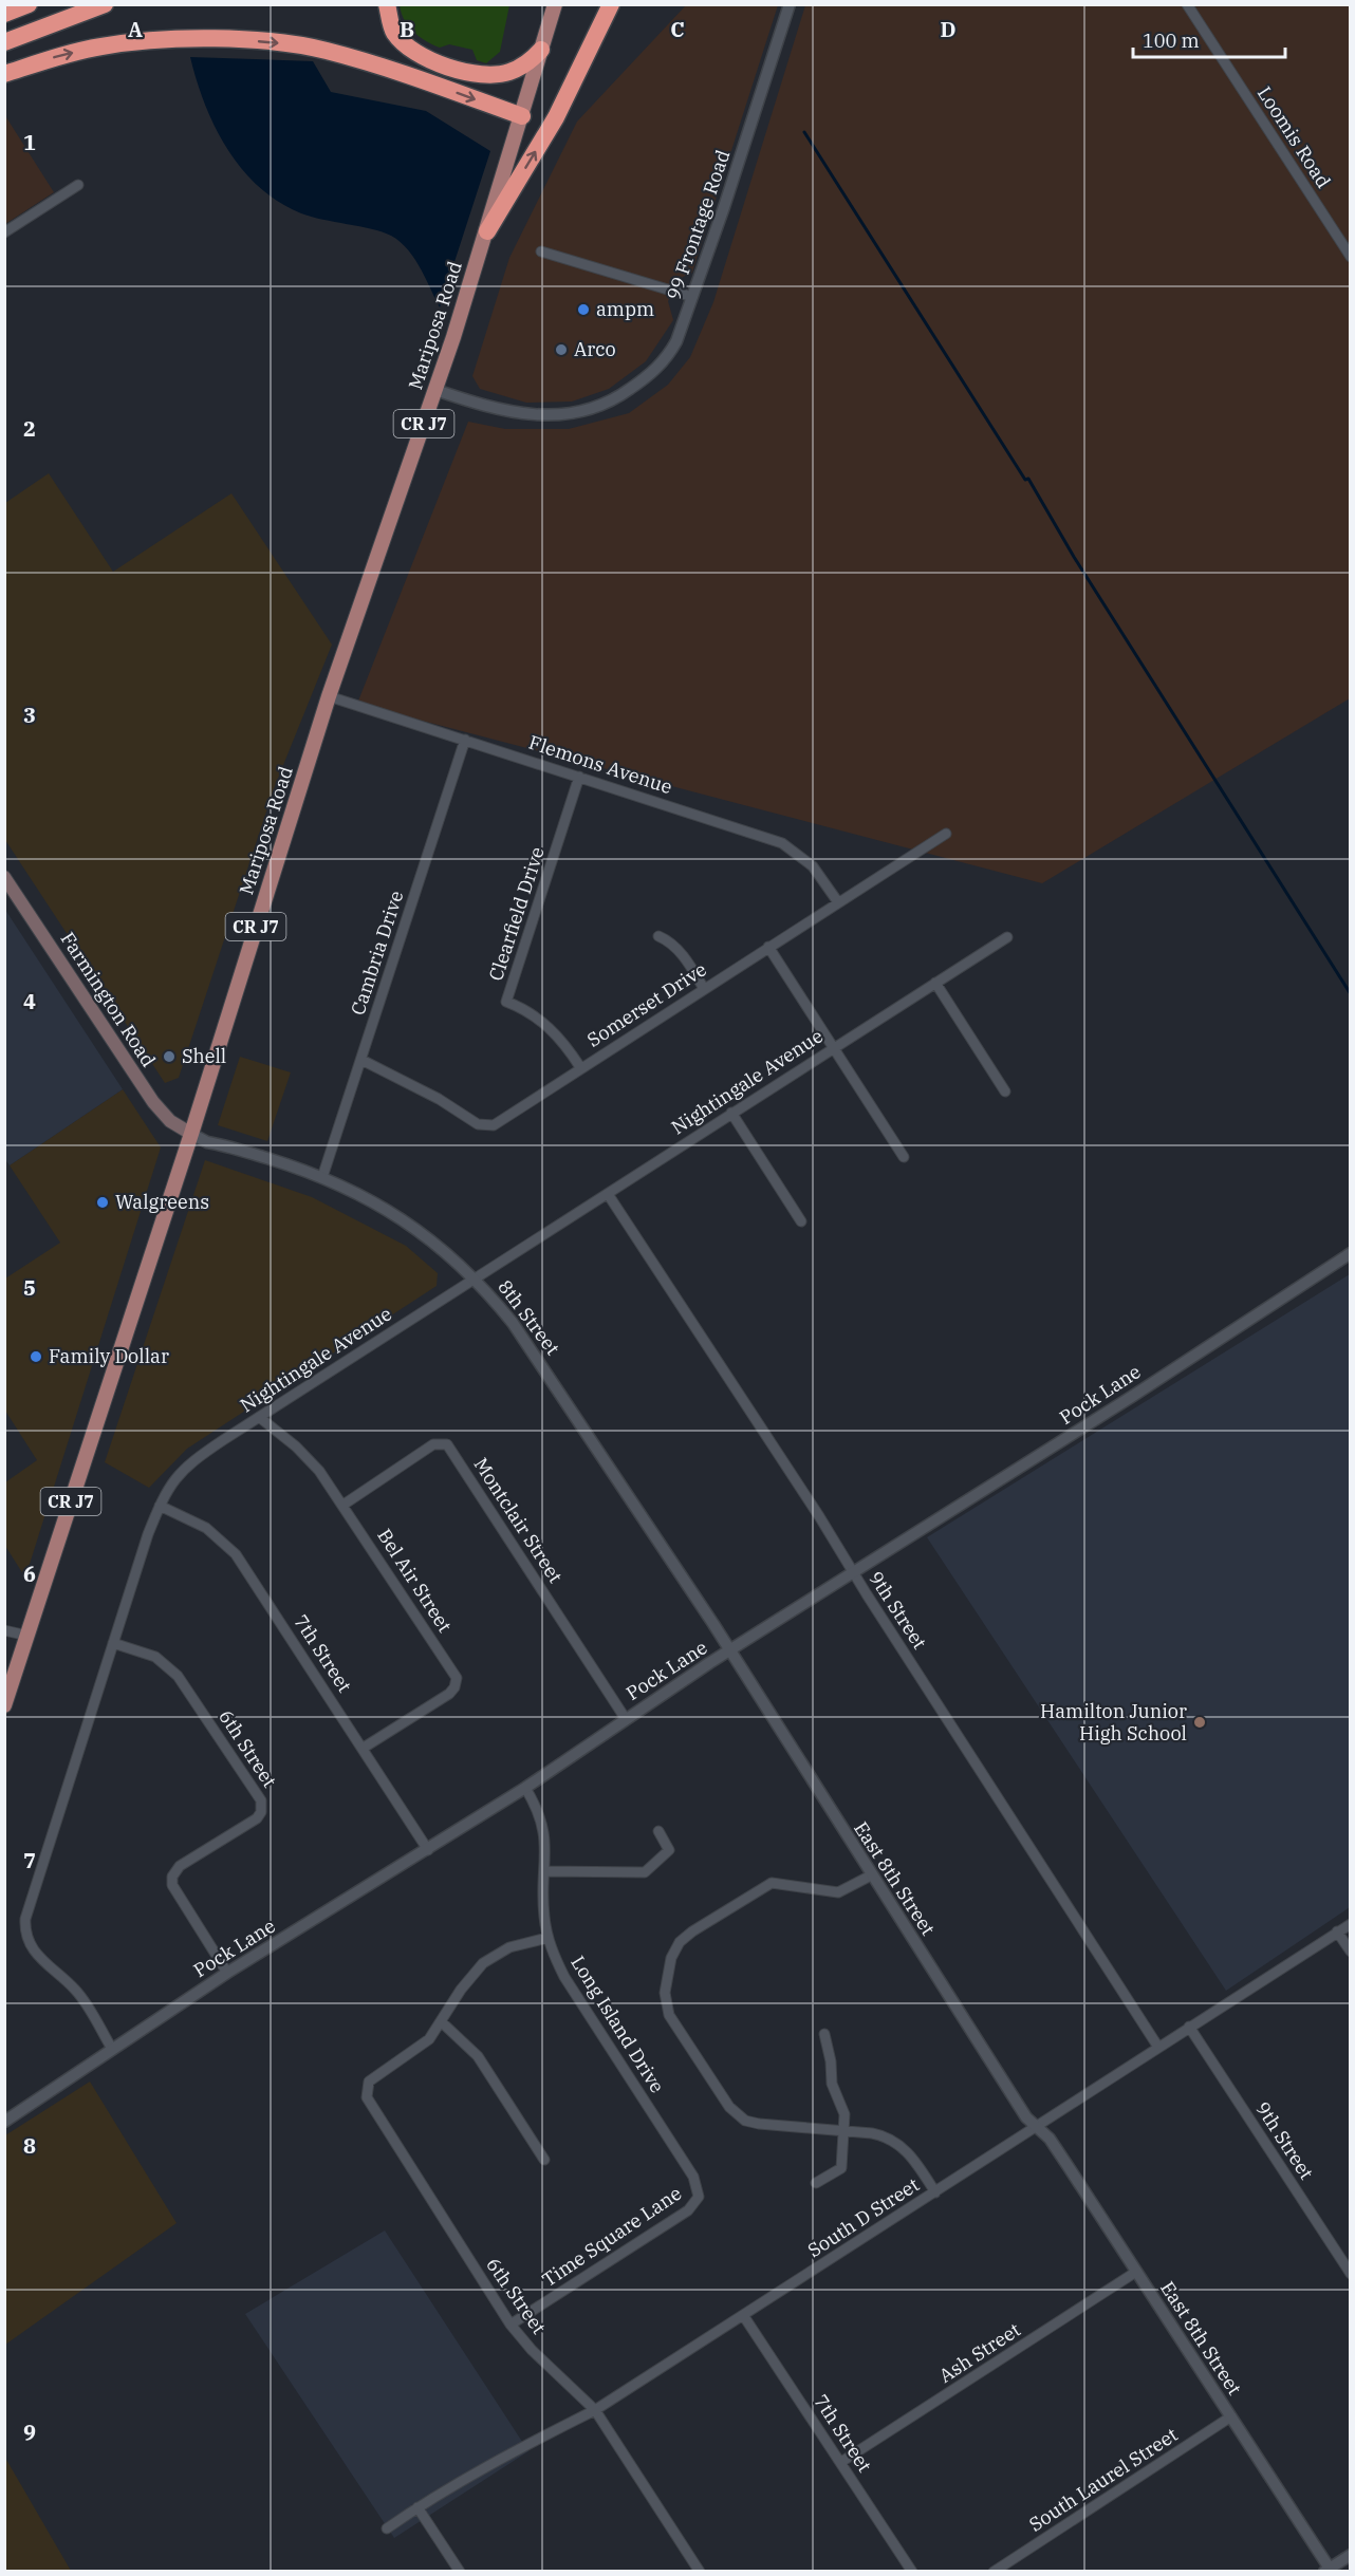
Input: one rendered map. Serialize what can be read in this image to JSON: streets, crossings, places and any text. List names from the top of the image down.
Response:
{
  "streets": {
    "main road": ["Mariposa Road", "CR J7", "Farmington Road"],
    "street": [
      "Loomis Road",
      "99 Frontage Road",
      "Flemons Avenue",
      "Clearfield Drive",
      "Cambria Drive",
      "Somerset Drive",
      "Nightingale Avenue",
      "8th Street",
      "Pock Lane",
      "Montclair Street",
      "Bel Air Street",
      "9th Street",
      "7th Street",
      "6th Street",
      "East 8th Street",
      "Long Island Drive",
      "South D Street",
      "Time Square Lane",
      "Ash Street",
      "South Laurel Street"
    ]
  },
  "crossings": [
    ["99 Frontage Road", "Mariposa Road"],
    ["Mariposa Road", "Flemons Avenue"],
    ["Mariposa Road", "Farmington Road"],
    ["Mariposa Road", "8th Street"],
    ["Flemons Avenue", "Clearfield Drive"],
    ["Flemons Avenue", "Cambria Drive"],
    ["Flemons Avenue", "Somerset Drive"],
    ["Clearfield Drive", "Somerset Drive"],
    ["Cambria Drive", "Somerset Drive"],
    ["Cambria Drive", "8th Street"],
    ["Farmington Road", "8th Street"],
    ["Nightingale Avenue", "8th Street"],
    ["Nightingale Avenue", "Pock Lane"],
    ["Nightingale Avenue", "Bel Air Street"],
    ["Nightingale Avenue", "9th Street"],
    ["Nightingale Avenue", "7th Street"],
    ["Nightingale Avenue", "6th Street"],
    ["8th Street", "Pock Lane"],
    ["8th Street", "East 8th Street"],
    ["Pock Lane", "Montclair Street"],
    ["Pock Lane", "9th Street"],
    ["Pock Lane", "7th Street"],
    ["Pock Lane", "6th Street"],
    ["Pock Lane", "East 8th Street"],
    ["Pock Lane", "Long Island Drive"],
    ["Montclair Street", "Bel Air Street"],
    ["Bel Air Street", "7th Street"],
    ["9th Street", "South D Street"],
    ["7th Street", "South D Street"],
    ["7th Street", "Ash Street"],
    ["6th Street", "South D Street"],
    ["6th Street", "Time Square Lane"],
    ["East 8th Street", "South D Street"],
    ["East 8th Street", "Ash Street"],
    ["East 8th Street", "South Laurel Street"],
    ["Long Island Drive", "Time Square Lane"]
  ],
  "places": [
    "ampm",
    "Arco",
    "Shell",
    "Walgreens",
    "Family Dollar",
    "Hamilton Junior High School"
  ],
  "scale_bar": "100 m",
  "grid": {
    "columns": [
      "A",
      "B",
      "C",
      "D"
    ],
    "rows": [
      "1",
      "2",
      "3",
      "4",
      "5",
      "6",
      "7",
      "8",
      "9"
    ]
  }
}
